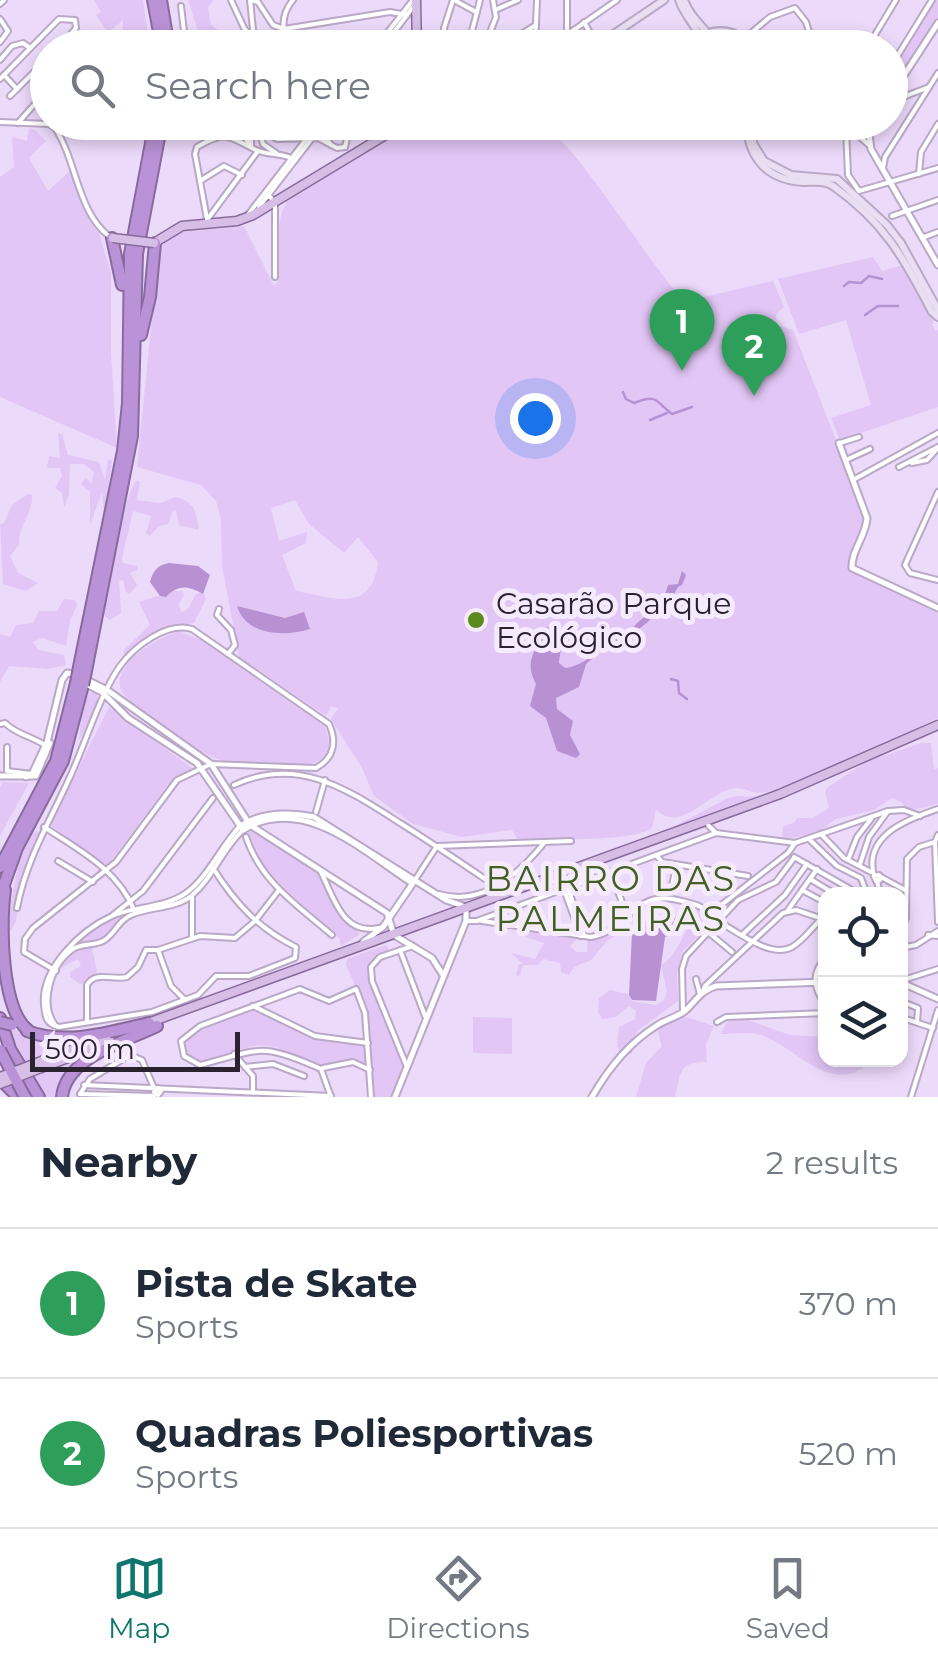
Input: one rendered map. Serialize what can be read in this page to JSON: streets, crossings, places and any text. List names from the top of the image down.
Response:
{
  "districts": ["BAIRRO DAS PALMEIRAS"],
  "places": ["Casarão Parque Ecológico"],
  "scale_bar": "500 m",
  "page": {
    "search": "Search here",
    "pins": ["1", "2"],
    "scale": "500 m",
    "heading": ["Nearby", "2 results"],
    "list": [
      {
        "mark": "1",
        "name": "Pista de Skate",
        "note": "Sports",
        "value": "370 m"
      },
      {
        "mark": "2",
        "name": "Quadras Poliesportivas",
        "note": "Sports",
        "value": "520 m"
      }
    ],
    "nav": ["Map", "Directions", "Saved"]
  }
}
